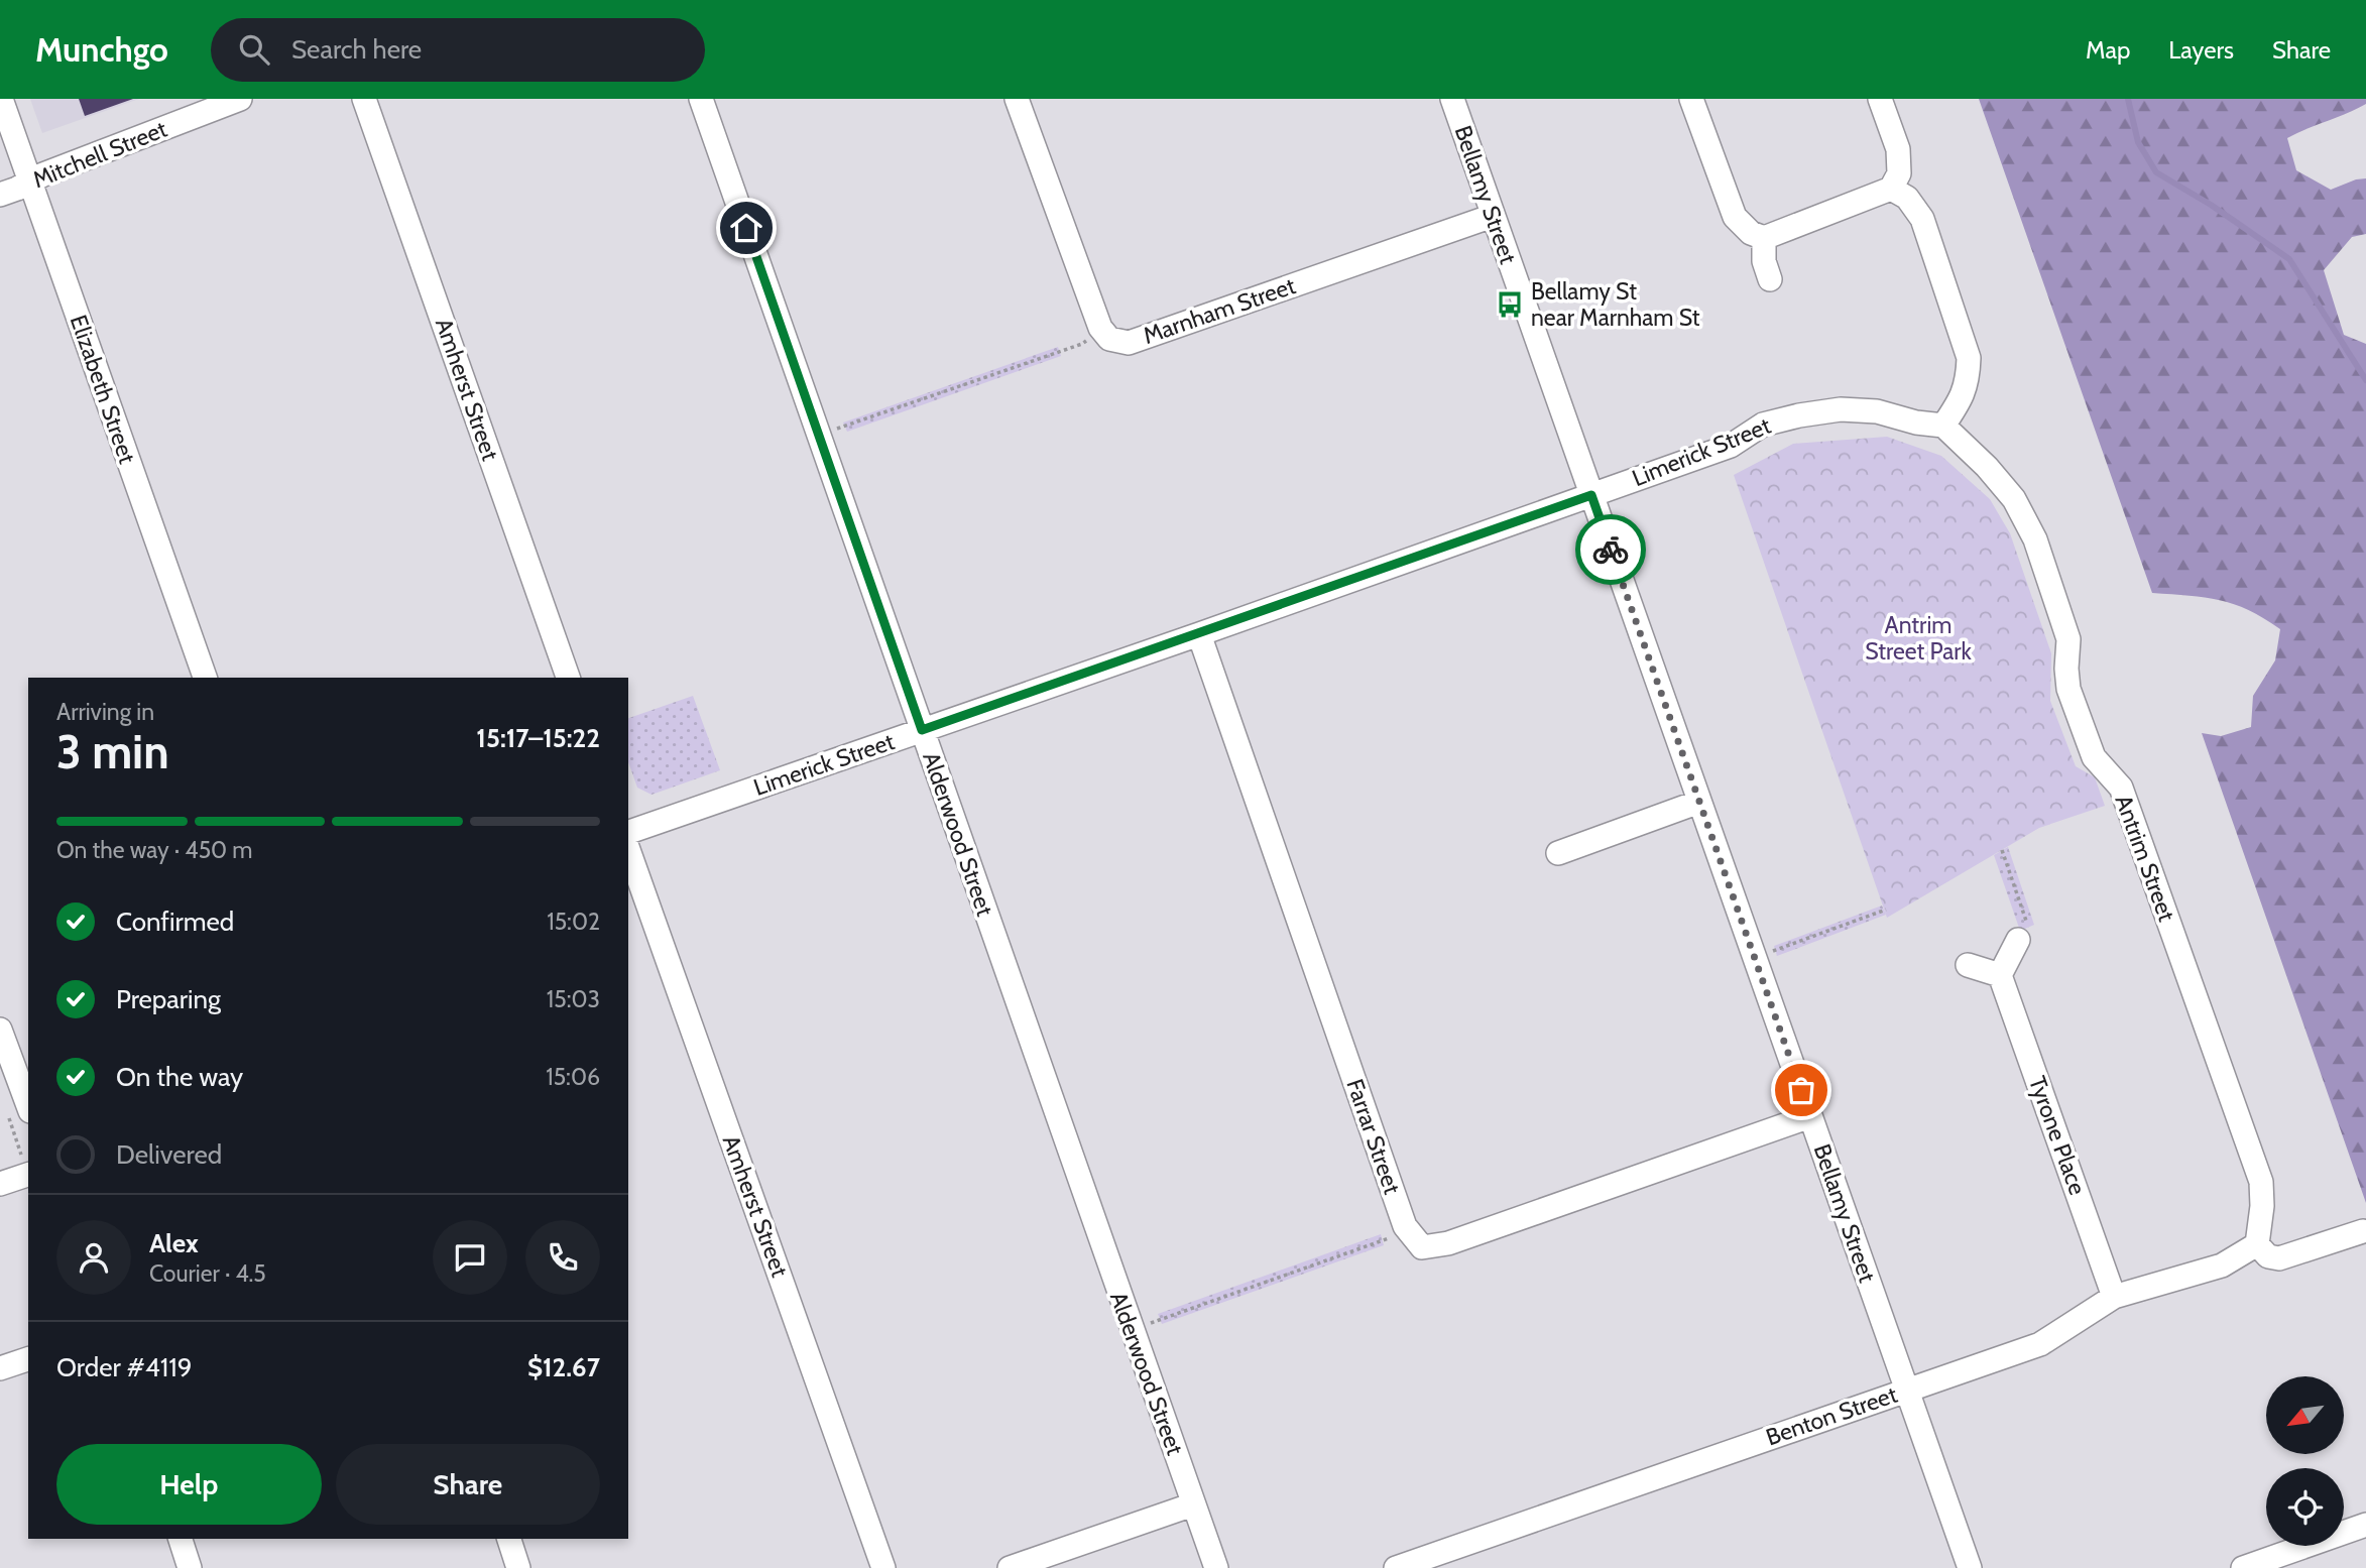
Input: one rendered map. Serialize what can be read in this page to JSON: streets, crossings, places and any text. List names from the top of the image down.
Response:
{
  "streets": {
    "street": [
      "Mitchell Street",
      "Bellamy Street",
      "Marnham Street",
      "Elizabeth Street",
      "Amherst Street",
      "Limerick Street",
      "Alderwood Street",
      "Antrim Street",
      "Tyrone Place",
      "Farrar Street",
      "Benton Street"
    ]
  },
  "crossings": [
    ["Mitchell Street", "Elizabeth Street"],
    ["Bellamy Street", "Marnham Street"],
    ["Bellamy Street", "Limerick Street"],
    ["Bellamy Street", "Benton Street"],
    ["Limerick Street", "Alderwood Street"],
    ["Limerick Street", "Antrim Street"],
    ["Limerick Street", "Farrar Street"],
    ["Antrim Street", "Benton Street"],
    ["Tyrone Place", "Benton Street"]
  ],
  "parks": ["Antrim Street Park"],
  "places": {
    "bus stop": ["Bellamy St near Marnham St"]
  },
  "north": "bottom left",
  "page": {
    "header": "Munchgo",
    "search": "Search here",
    "nav": ["Map", "Layers", "Share"],
    "heading": ["3 min", "Arriving in", "15:17–15:22"],
    "panel": [
      "Alex",
      "Courier · 4.5",
      "Order #4119",
      "$12.67"
    ],
    "bar": "On the way · 450 m",
    "list": [
      ["Confirmed", "15:02"],
      ["Preparing", "15:03"],
      ["On the way", "15:06"],
      "Delivered"
    ],
    "buttons": ["Help", "Share"]
  }
}
